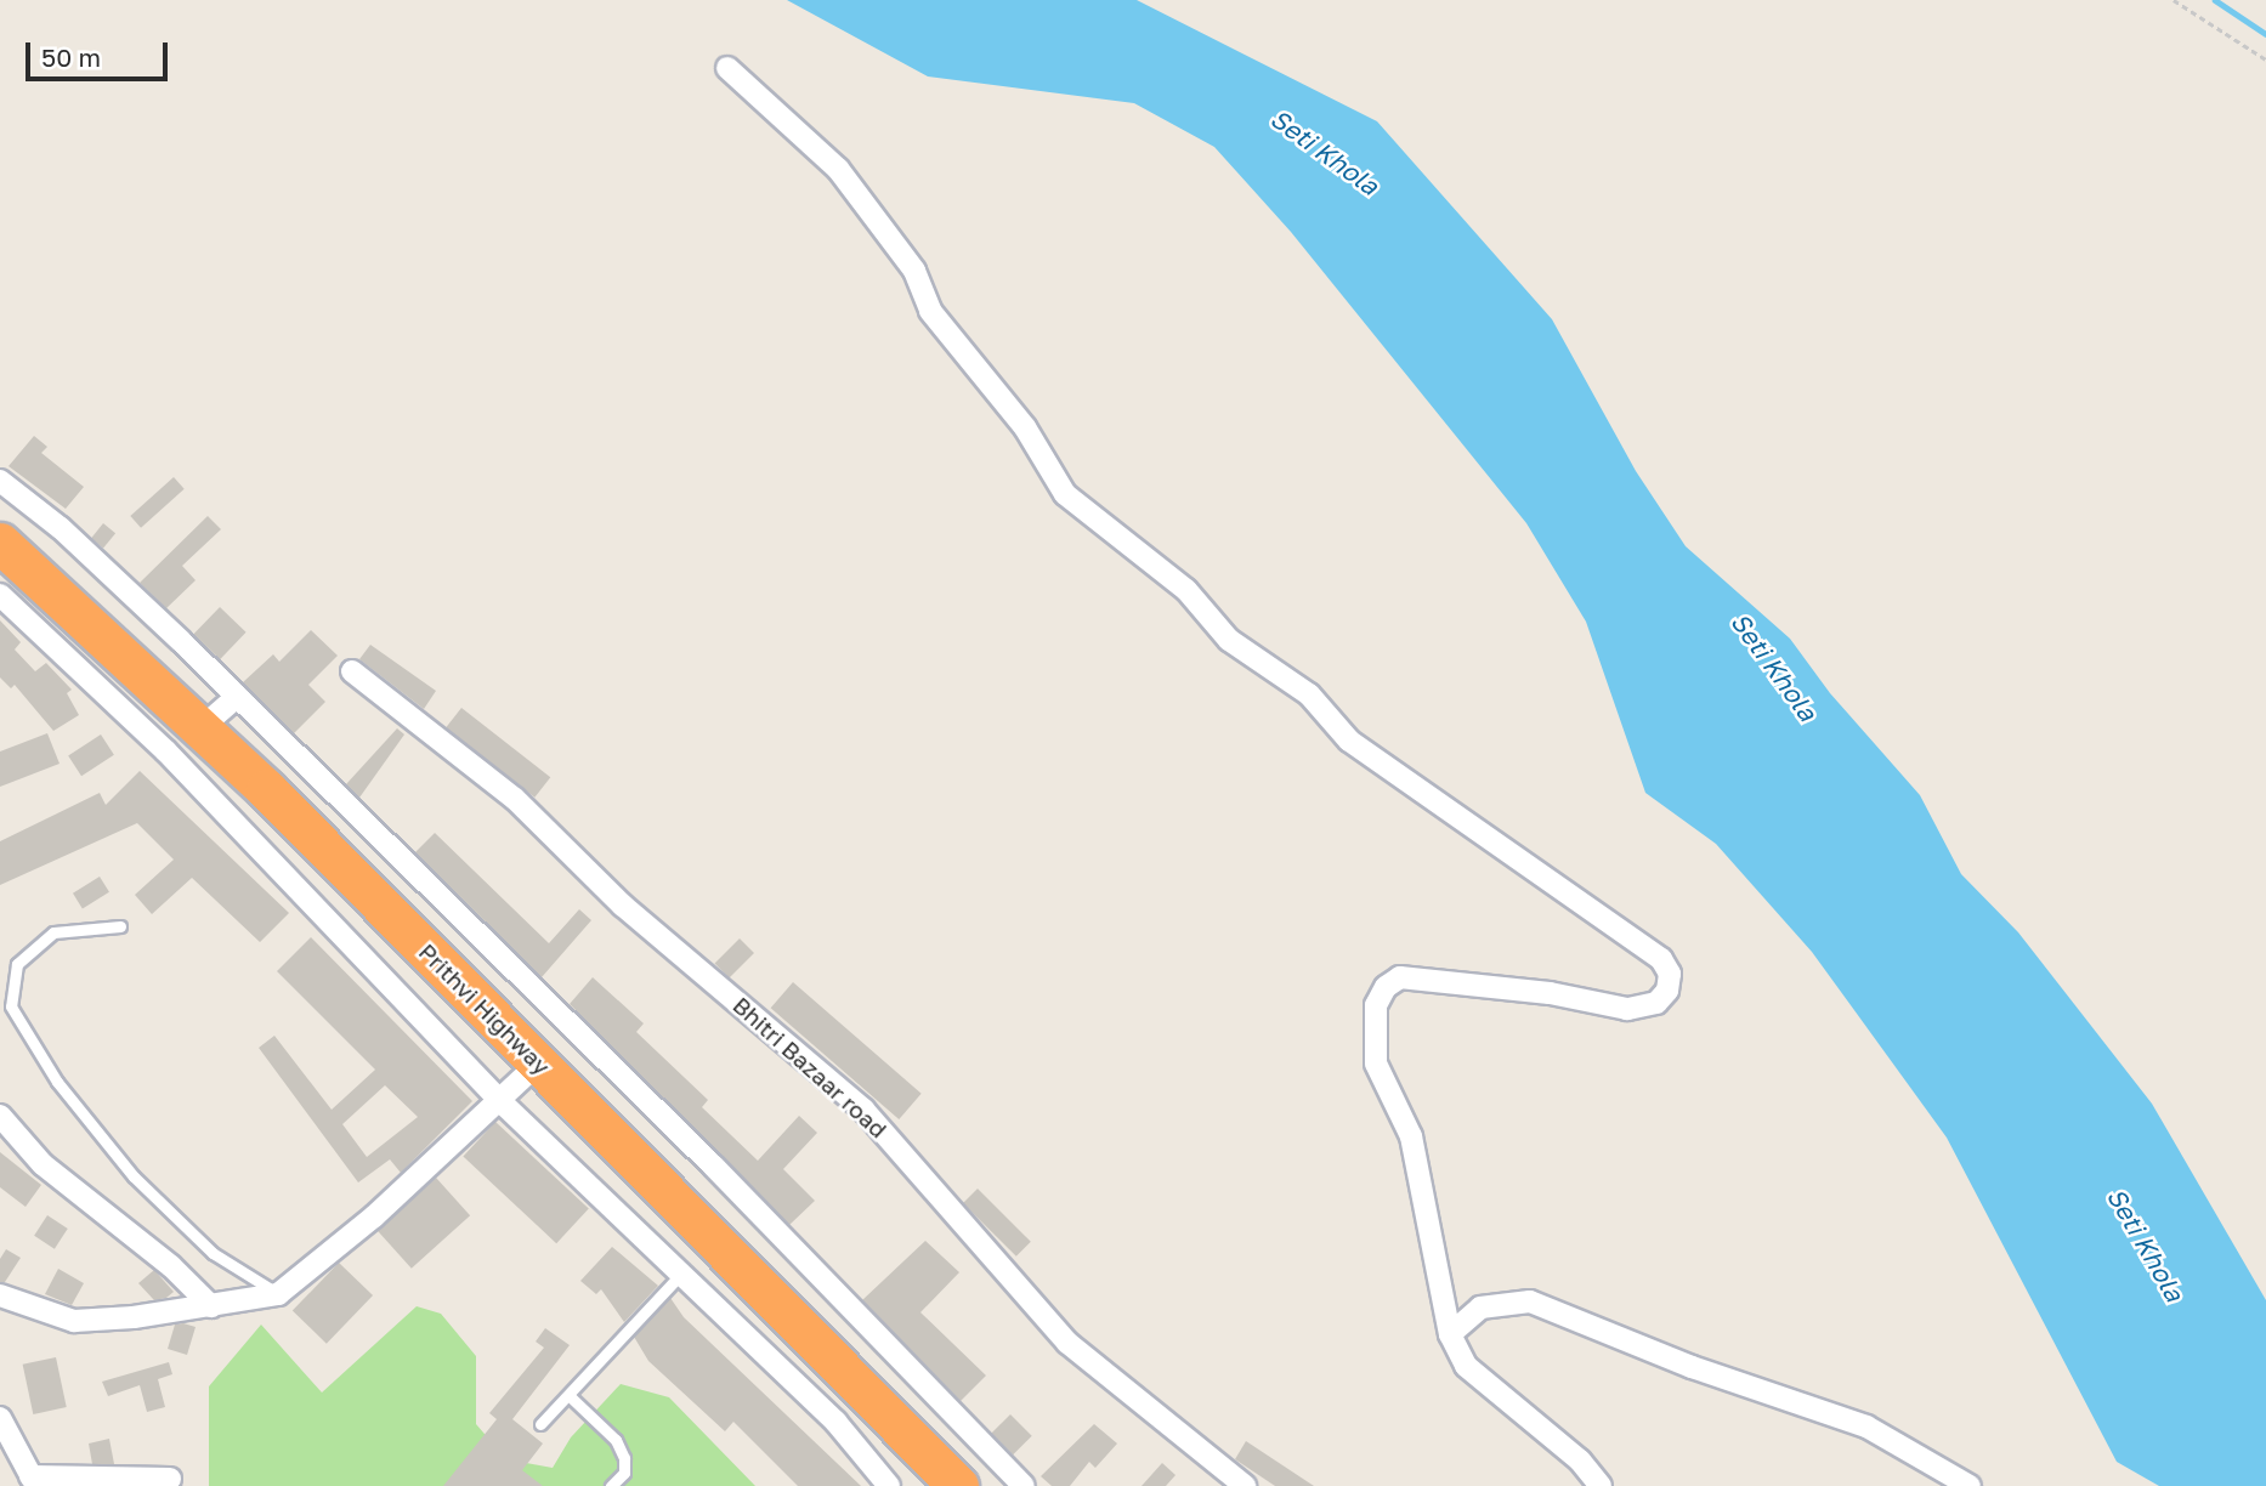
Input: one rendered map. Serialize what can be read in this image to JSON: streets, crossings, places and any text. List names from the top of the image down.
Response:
{
  "streets": {
    "highway": ["Prithvi Highway"],
    "street": ["Bhitri Bazaar road"]
  },
  "water": ["Seti Khola"],
  "scale_bar": "50 m"
}
